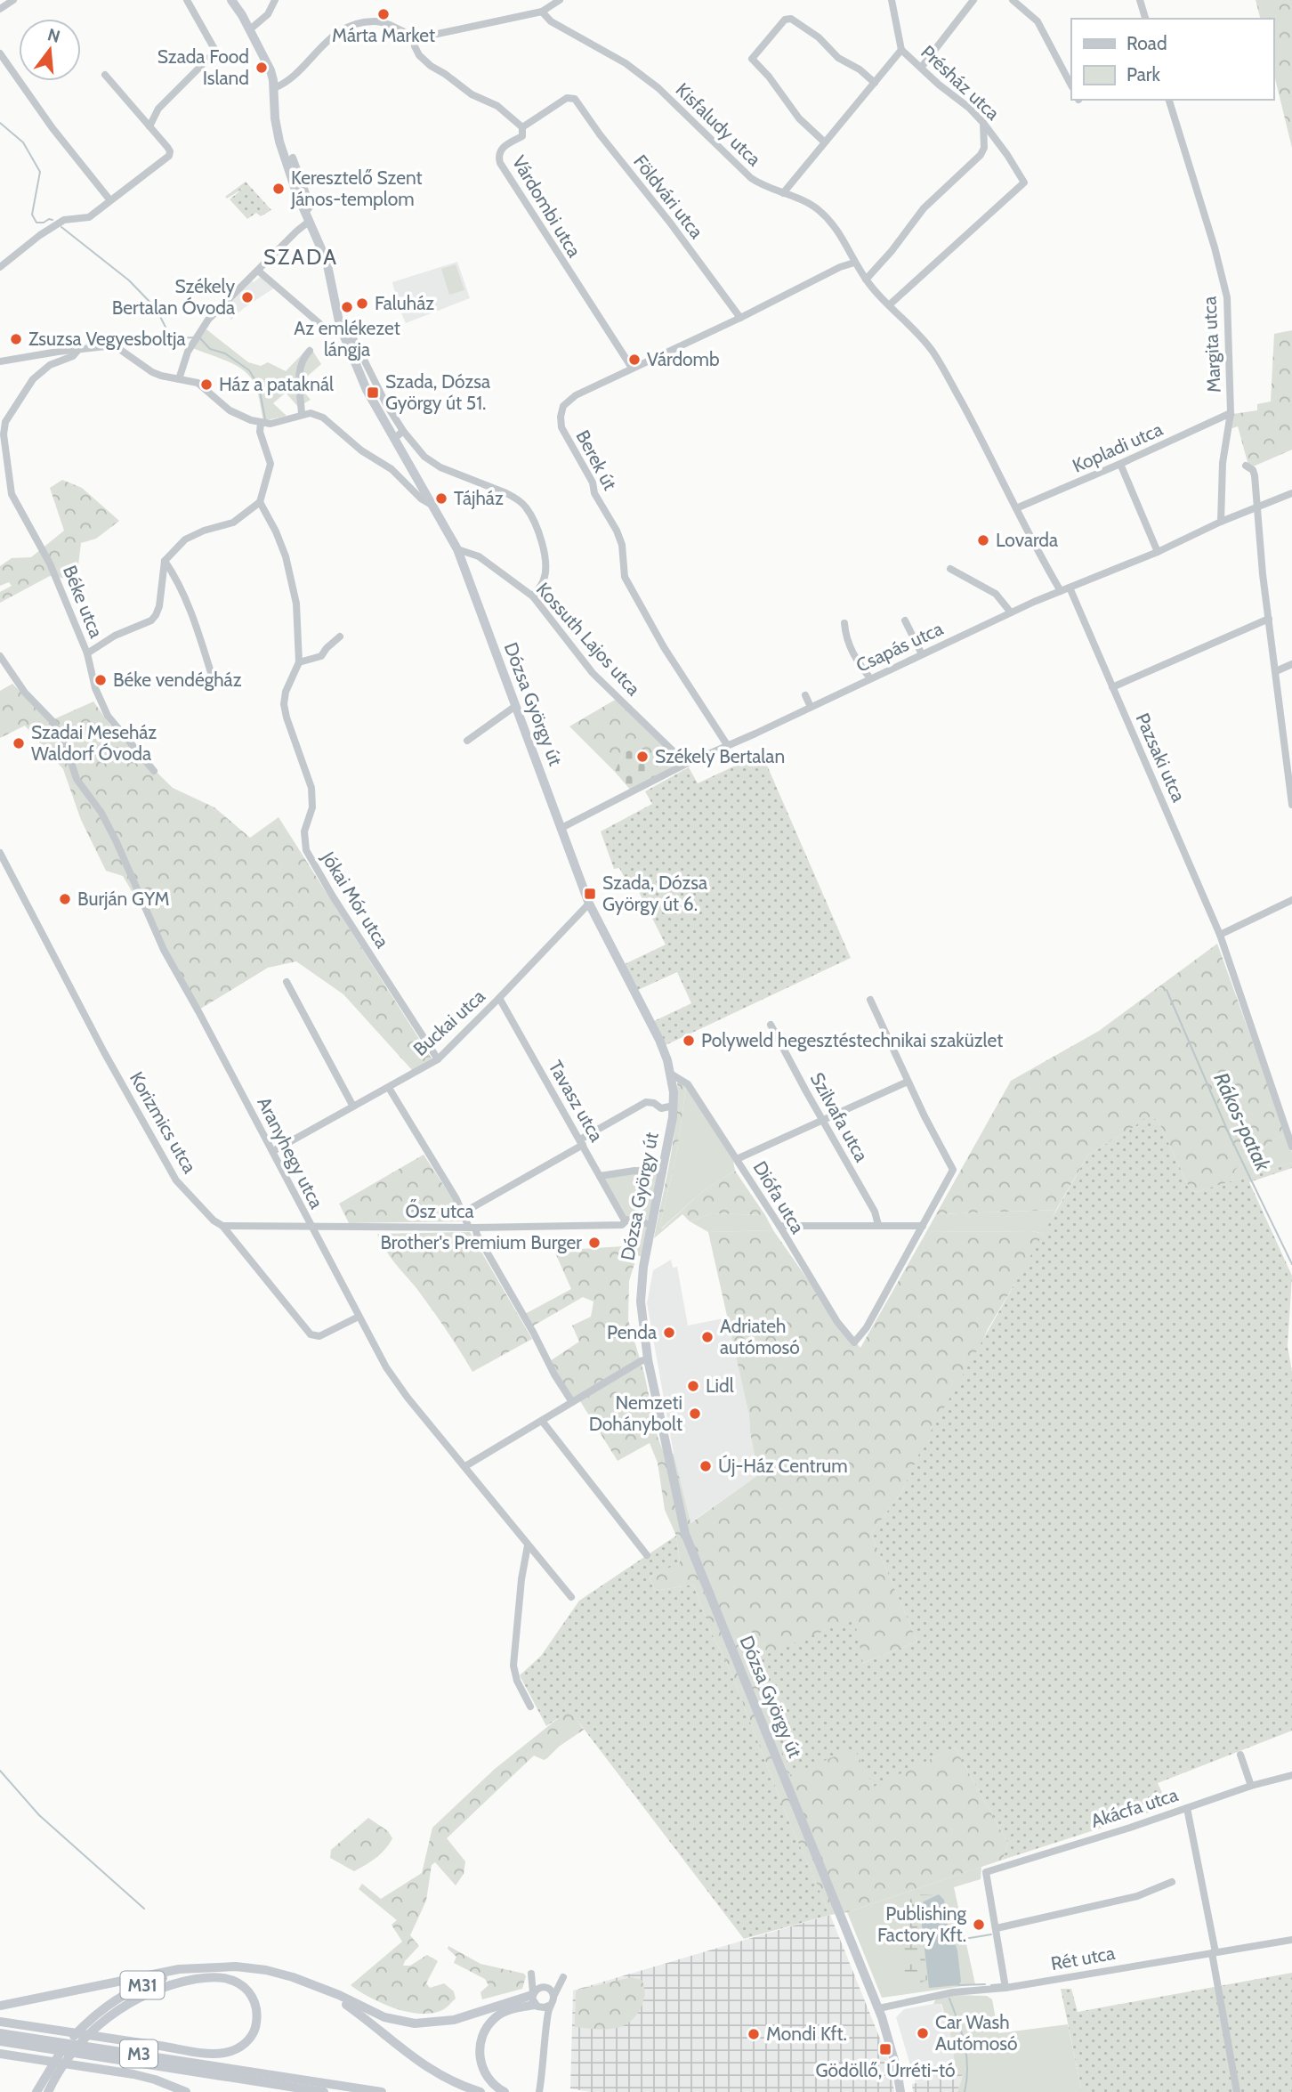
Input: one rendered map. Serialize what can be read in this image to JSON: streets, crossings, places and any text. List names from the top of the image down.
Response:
{
  "streets": {
    "highway": ["M31", "M3"],
    "main road": ["Dózsa György út"],
    "street": [
      "Présház utca",
      "Kisfaludy utca",
      "Földvári utca",
      "Várdombi utca",
      "Margita utca",
      "Kopladi utca",
      "Berek út",
      "Béke utca",
      "Kossuth Lajos utca",
      "Csapás utca",
      "Pazsaki utca",
      "Jókai Mór utca",
      "Buckai utca",
      "Tavasz utca",
      "Szilvafa utca",
      "Korizmics utca",
      "Aranyhegy utca",
      "Diófa utca",
      "Ősz utca",
      "Akácfa utca",
      "Rét utca"
    ]
  },
  "crossings": [
    ["Présház utca", "Kisfaludy utca"],
    ["Kisfaludy utca", "Kopladi utca"],
    ["Kisfaludy utca", "Berek út"],
    ["Kisfaludy utca", "Csapás utca"],
    ["Földvári utca", "Várdombi utca"],
    ["Földvári utca", "Berek út"],
    ["Várdombi utca", "Berek út"],
    ["Margita utca", "Kopladi utca"],
    ["Margita utca", "Csapás utca"],
    ["Berek út", "Csapás utca"],
    ["Kossuth Lajos utca", "Csapás utca"],
    ["Kossuth Lajos utca", "Dózsa György út"],
    ["Csapás utca", "Dózsa György út"],
    ["Csapás utca", "Pazsaki utca"],
    ["Dózsa György út", "Buckai utca"],
    ["Dózsa György út", "Diófa utca"],
    ["Dózsa György út", "Ősz utca"],
    ["Dózsa György út", "Rét utca"],
    ["Jókai Mór utca", "Buckai utca"],
    ["Buckai utca", "Tavasz utca"],
    ["Buckai utca", "Aranyhegy utca"],
    ["Tavasz utca", "Ősz utca"],
    ["Korizmics utca", "Aranyhegy utca"],
    ["Korizmics utca", "Ősz utca"],
    ["Aranyhegy utca", "Ősz utca"]
  ],
  "districts": ["SZADA"],
  "water": ["Rákos-patak"],
  "places": {
    "other": [
      "Márta Market",
      "Szada Food Island",
      "Keresztelő Szent János-templom",
      "Székely Bertalan Óvoda",
      "Faluház",
      "Az emlékezet lángja",
      "Zsuzsa Vegyesboltja",
      "Várdomb",
      "Ház a pataknál",
      "Tájház",
      "Lovarda",
      "Béke vendégház",
      "Szadai Meseház Waldorf Óvoda",
      "Székely Bertalan",
      "Burján GYM",
      "Polyweld hegesztéstechnikai szaküzlet",
      "Brother's Premium Burger",
      "Penda",
      "Adriateh autómosó",
      "Lidl",
      "Nemzeti Dohánybolt",
      "Új-Ház Centrum",
      "Publishing Factory Kft.",
      "Car Wash Autómosó",
      "Mondi Kft."
    ],
    "transit": ["Szada, Dózsa György út 51.", "Szada, Dózsa György út 6.", "Gödöllő, Úrréti-tó"]
  },
  "legend": ["Road", "Park"],
  "north": "top"
}
